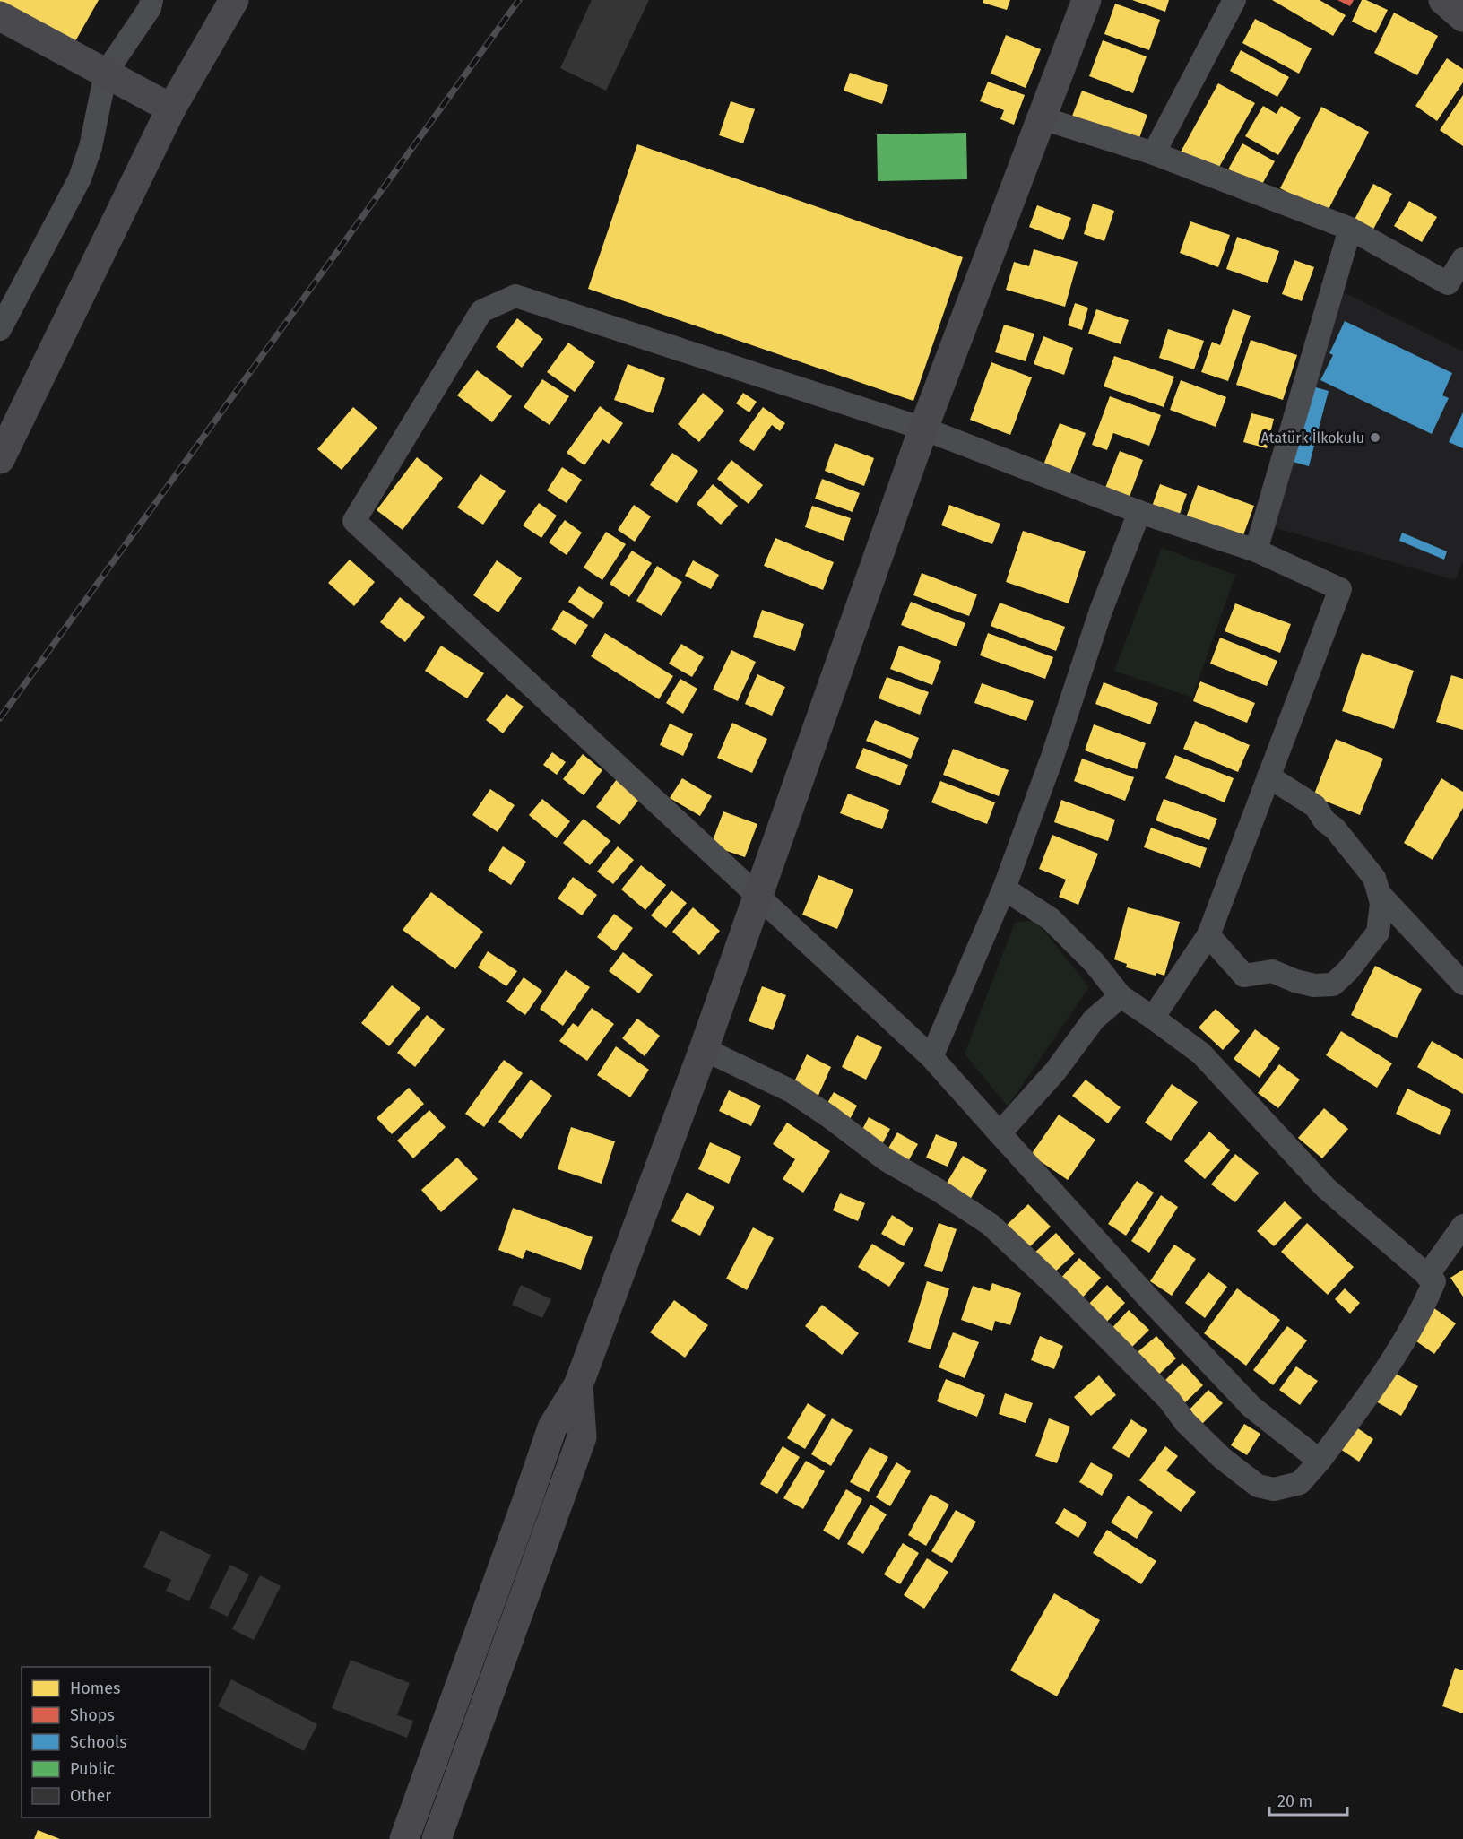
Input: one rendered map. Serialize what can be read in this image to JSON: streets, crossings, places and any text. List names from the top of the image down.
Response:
{
  "places": ["Atatürk İlkokulu"],
  "legend": [
    "Homes",
    "Shops",
    "Schools",
    "Public",
    "Other"
  ],
  "scale_bar": "20 m"
}
